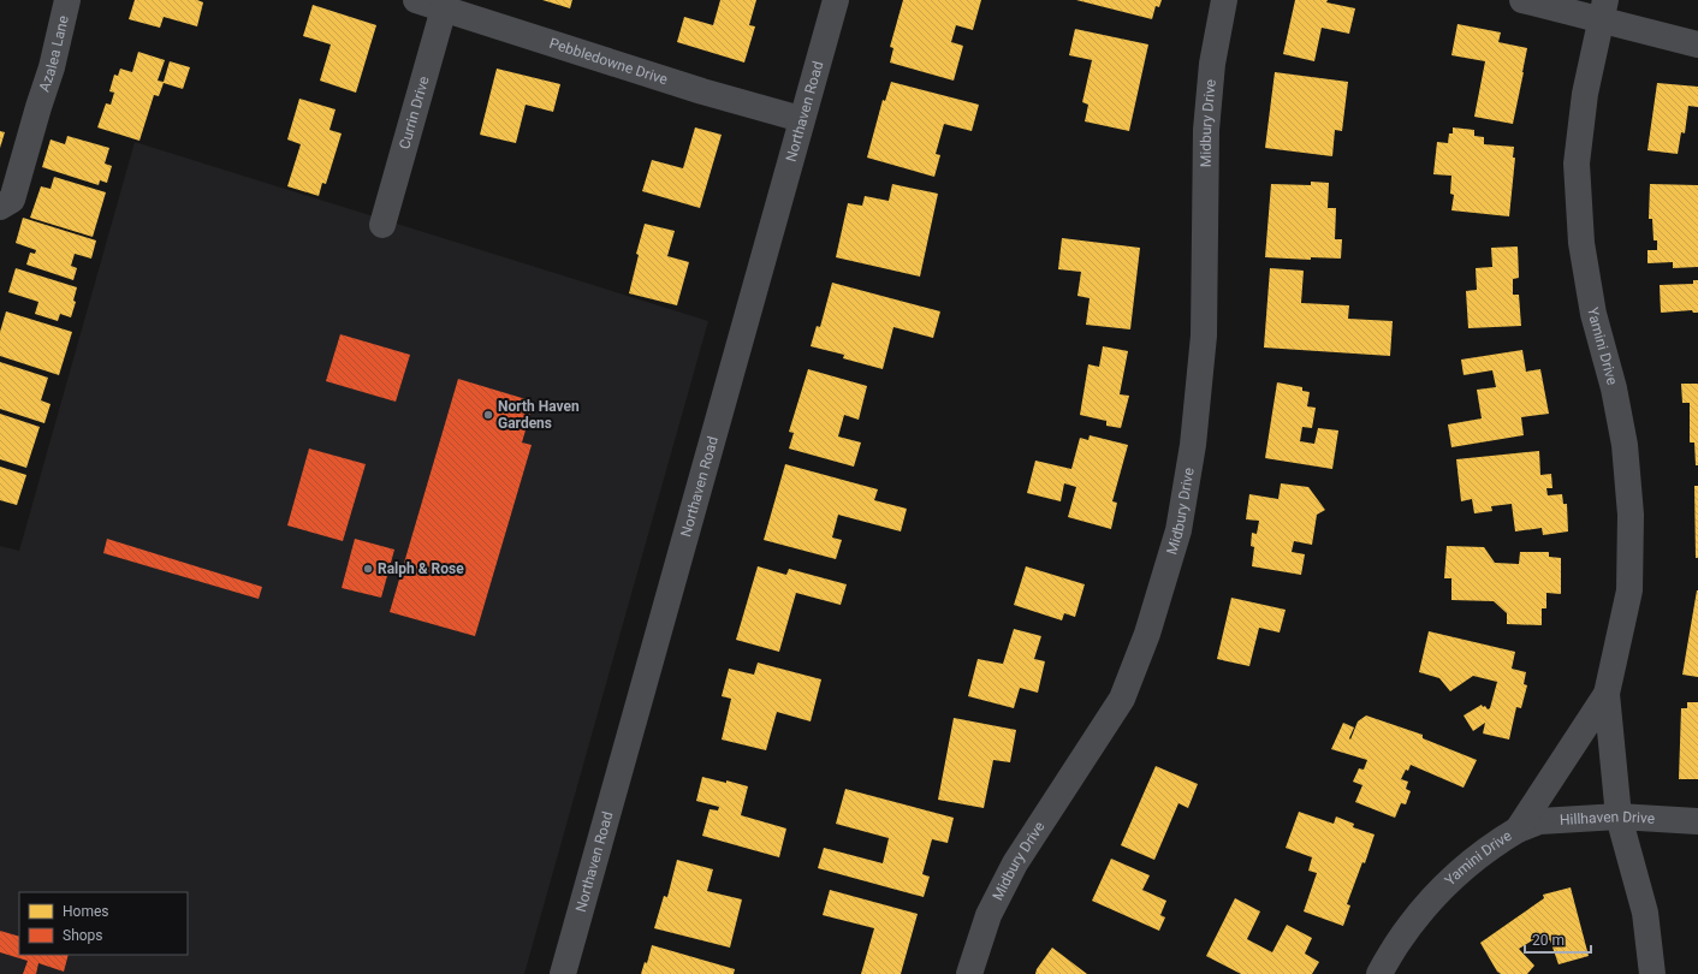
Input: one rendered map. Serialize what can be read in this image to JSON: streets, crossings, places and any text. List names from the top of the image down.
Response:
{
  "streets": {
    "street": [
      "Azalea Lane",
      "Pebbledowne Drive",
      "Currin Drive",
      "Northaven Road",
      "Midbury Drive",
      "Yamini Drive",
      "Hillhaven Drive"
    ]
  },
  "crossings": [
    ["Pebbledowne Drive", "Currin Drive"],
    ["Pebbledowne Drive", "Northaven Road"],
    ["Yamini Drive", "Hillhaven Drive"]
  ],
  "places": ["North Haven Gardens", "Ralph & Rose"],
  "legend": ["Homes", "Shops"],
  "scale_bar": "20 m"
}
